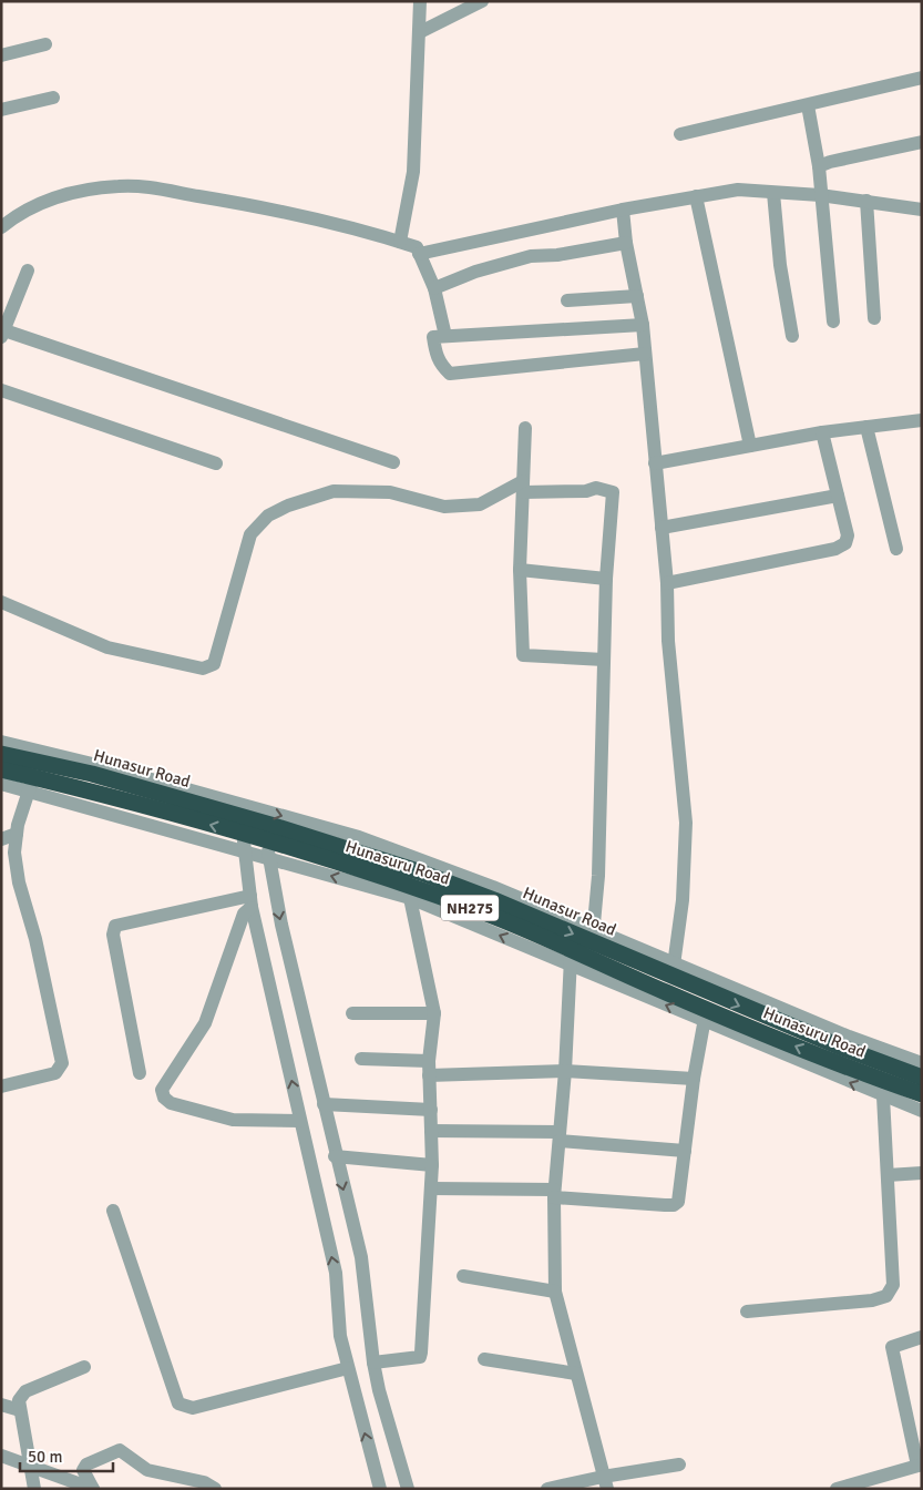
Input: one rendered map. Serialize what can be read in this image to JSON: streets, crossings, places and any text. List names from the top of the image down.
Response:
{
  "streets": {
    "highway": ["Hunasur Road", "Hunasuru Road", "NH275"]
  },
  "crossings": [
    ["Hunasur Road", "Hunasuru Road"],
    ["Hunasur Road", "NH275"]
  ],
  "one_way": ["Hunasur Road", "Hunasuru Road"],
  "scale_bar": "50 m"
}
